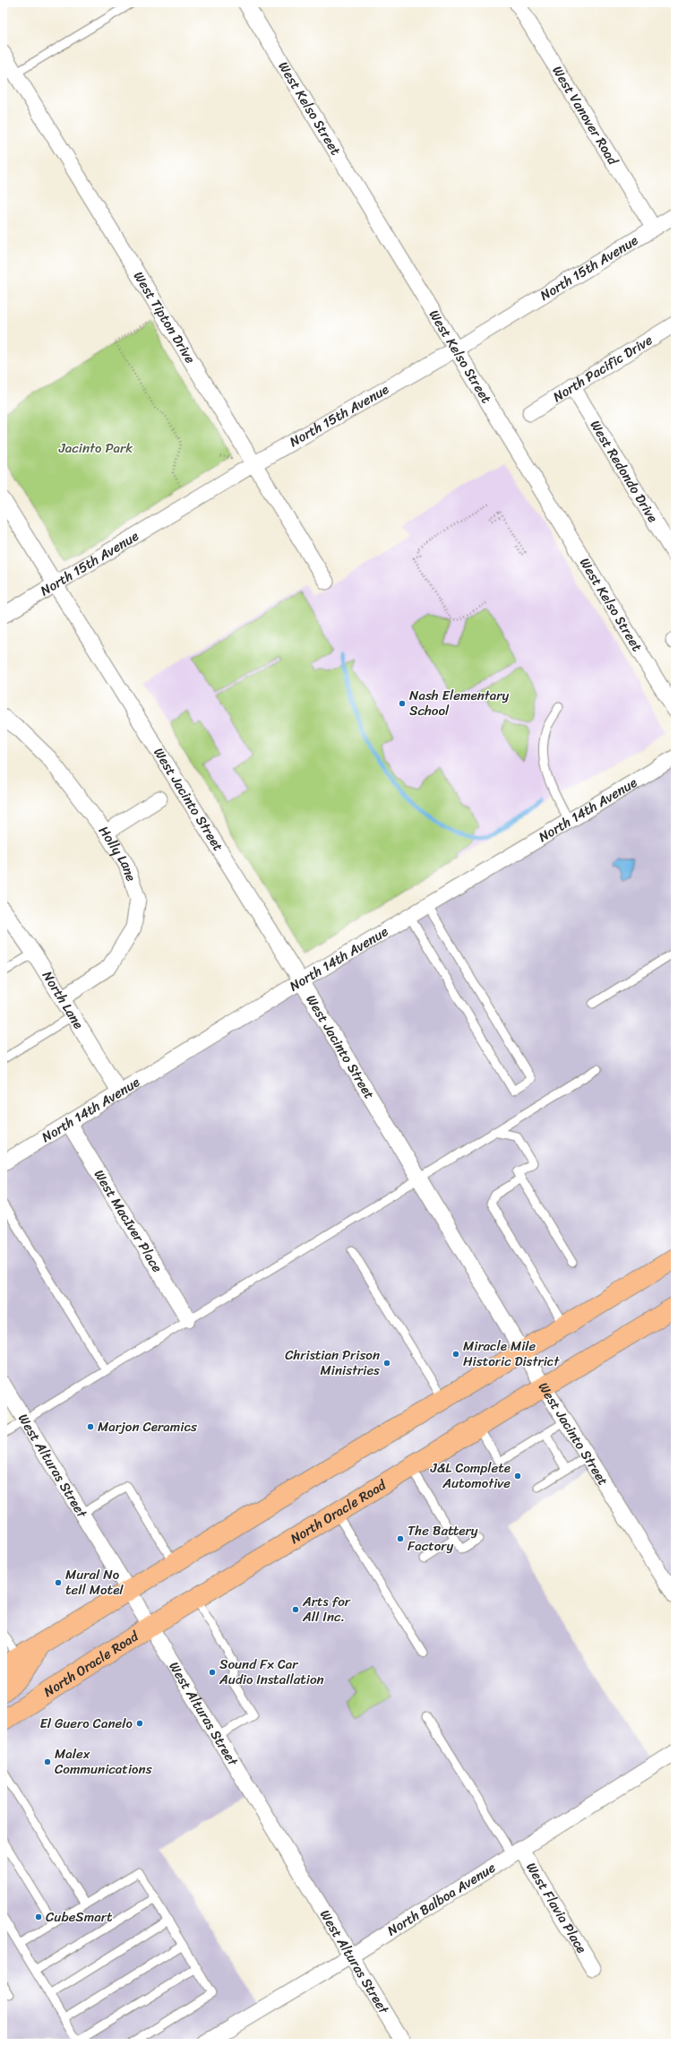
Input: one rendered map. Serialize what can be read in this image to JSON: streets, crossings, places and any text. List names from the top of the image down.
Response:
{
  "streets": {
    "main road": ["North Oracle Road"],
    "street": [
      "West Kelso Street",
      "West Vanover Road",
      "North 15th Avenue",
      "West Tipton Drive",
      "North Pacific Drive",
      "West Redondo Drive",
      "West Jacinto Street",
      "North 14th Avenue",
      "Holly Lane",
      "North Lane",
      "West MacIver Place",
      "West Alturas Street",
      "North Balboa Avenue",
      "West Flavia Place"
    ]
  },
  "crossings": [
    ["West Kelso Street", "North 15th Avenue"],
    ["West Vanover Road", "North 15th Avenue"],
    ["North 15th Avenue", "West Tipton Drive"],
    ["North 15th Avenue", "West Jacinto Street"],
    ["North Pacific Drive", "West Redondo Drive"],
    ["West Jacinto Street", "North 14th Avenue"],
    ["West Jacinto Street", "North Oracle Road"],
    ["North 14th Avenue", "North Lane"],
    ["North 14th Avenue", "West MacIver Place"],
    ["Holly Lane", "North Lane"],
    ["West Alturas Street", "North Oracle Road"],
    ["West Alturas Street", "North Balboa Avenue"],
    ["North Balboa Avenue", "West Flavia Place"]
  ],
  "parks": ["Jacinto Park"],
  "places": [
    "Nash Elementary School",
    "Miracle Mile Historic District",
    "Christian Prison Ministries",
    "Marjon Ceramics",
    "J&L Complete Automotive",
    "The Battery Factory",
    "Mural No tell Motel",
    "Arts for All Inc.",
    "Sound Fx Car Audio Installation",
    "El Guero Canelo",
    "Malex Communications",
    "CubeSmart"
  ]
}
